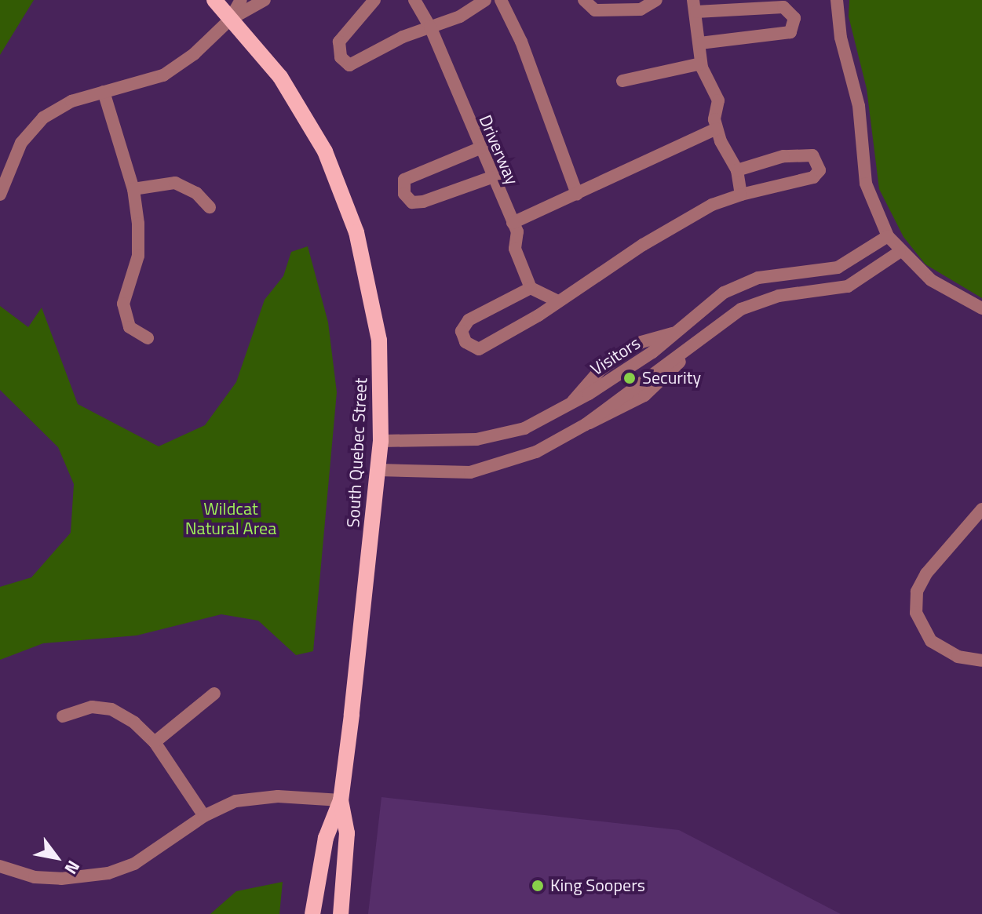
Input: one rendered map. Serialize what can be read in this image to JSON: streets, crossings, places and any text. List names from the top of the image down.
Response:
{
  "streets": {
    "main road": ["South Quebec Street"],
    "street": ["Driverway", "Visitors"]
  },
  "crossings": [
    ["Visitors", "South Quebec Street"]
  ],
  "parks": ["Wildcat Natural Area"],
  "places": ["Security", "King Soopers"],
  "north": "bottom right"
}
